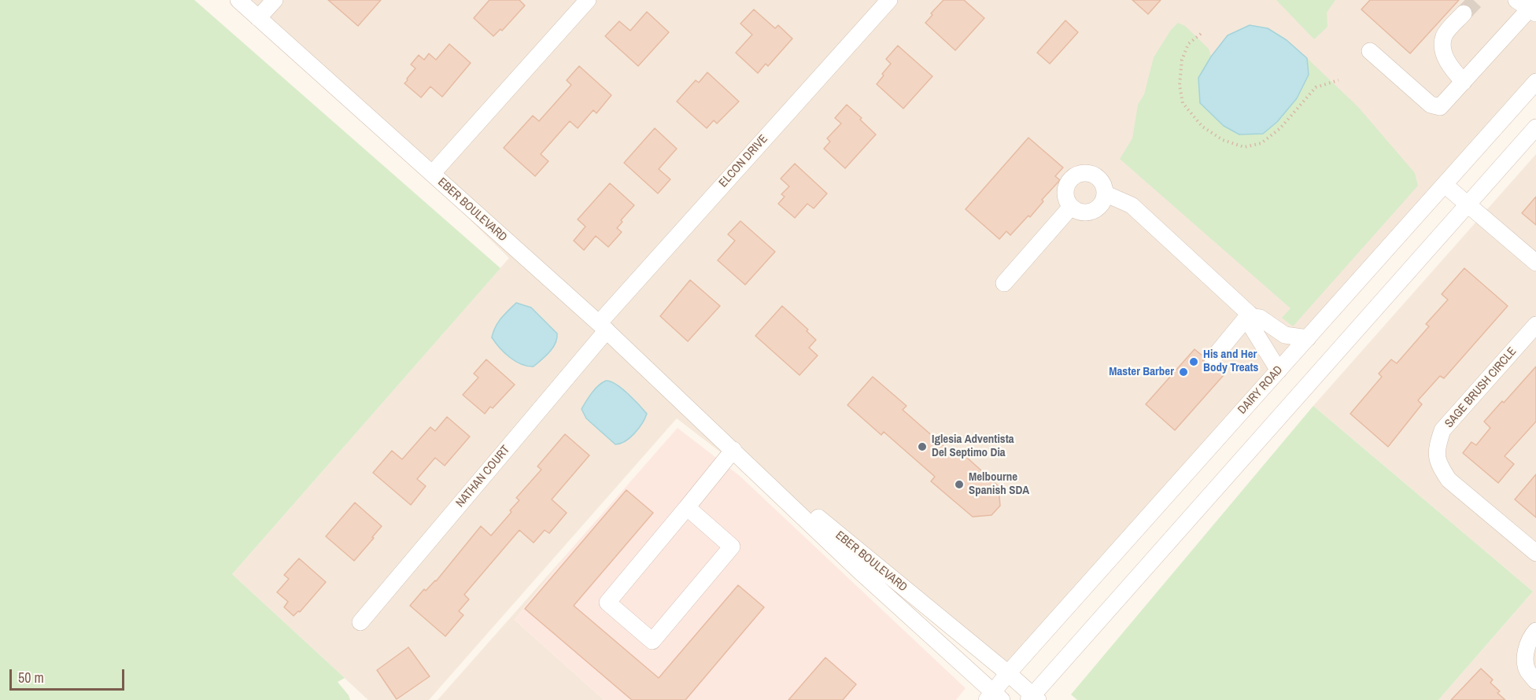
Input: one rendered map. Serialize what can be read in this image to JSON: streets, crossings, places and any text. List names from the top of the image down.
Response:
{
  "streets": {
    "street": [
      "ELCON DRIVE",
      "EBER BOULEVARD",
      "SAGE BRUSH CIRCLE",
      "DAIRY ROAD",
      "NATHAN COURT"
    ]
  },
  "crossings": [
    ["ELCON DRIVE", "EBER BOULEVARD"],
    ["ELCON DRIVE", "NATHAN COURT"],
    ["EBER BOULEVARD", "DAIRY ROAD"],
    ["EBER BOULEVARD", "NATHAN COURT"]
  ],
  "places": [
    "His and Her Body Treats",
    "Master Barber",
    "Iglesia Adventista Del Septimo Dia",
    "Melbourne Spanish SDA"
  ],
  "scale_bar": "50 m"
}
